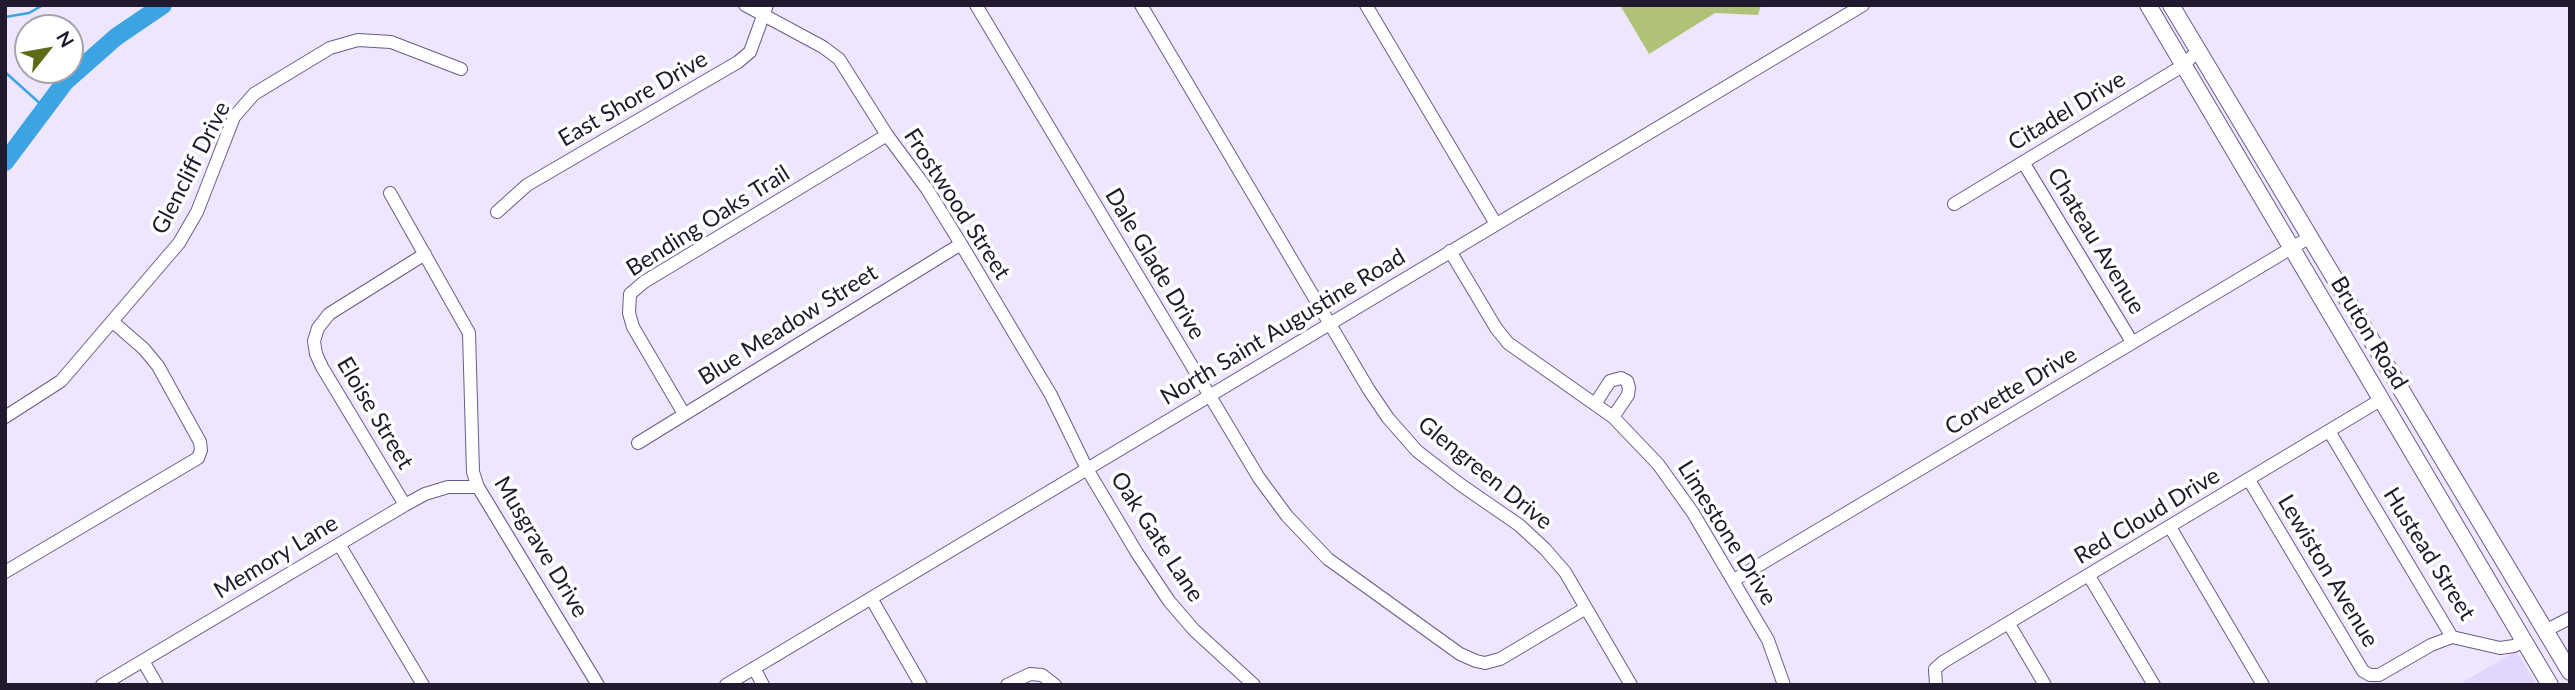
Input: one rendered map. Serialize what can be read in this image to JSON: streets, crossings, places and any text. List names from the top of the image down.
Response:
{
  "streets": {
    "main road": ["Bruton Road"],
    "street": [
      "East Shore Drive",
      "Citadel Drive",
      "Glencliff Drive",
      "Frostwood Street",
      "Bending Oaks Trail",
      "Chateau Avenue",
      "Dale Glade Drive",
      "Blue Meadow Street",
      "North Saint Augustine Road",
      "Corvette Drive",
      "Eloise Street",
      "Glengreen Drive",
      "Red Cloud Drive",
      "Limestone Drive",
      "Oak Gate Lane",
      "Musgrave Drive",
      "Hustead Street",
      "Memory Lane",
      "Lewiston Avenue"
    ]
  },
  "crossings": [
    ["East Shore Drive", "Frostwood Street"],
    ["Citadel Drive", "Chateau Avenue"],
    ["Citadel Drive", "Bruton Road"],
    ["Frostwood Street", "Bending Oaks Trail"],
    ["Frostwood Street", "Blue Meadow Street"],
    ["Frostwood Street", "North Saint Augustine Road"],
    ["Frostwood Street", "Oak Gate Lane"],
    ["Bending Oaks Trail", "Blue Meadow Street"],
    ["Chateau Avenue", "Corvette Drive"],
    ["Dale Glade Drive", "North Saint Augustine Road"],
    ["Dale Glade Drive", "Glengreen Drive"],
    ["North Saint Augustine Road", "Glengreen Drive"],
    ["North Saint Augustine Road", "Limestone Drive"],
    ["North Saint Augustine Road", "Oak Gate Lane"],
    ["Bruton Road", "Corvette Drive"],
    ["Bruton Road", "Red Cloud Drive"],
    ["Bruton Road", "Hustead Street"],
    ["Corvette Drive", "Limestone Drive"],
    ["Eloise Street", "Musgrave Drive"],
    ["Eloise Street", "Memory Lane"],
    ["Red Cloud Drive", "Hustead Street"],
    ["Red Cloud Drive", "Lewiston Avenue"],
    ["Musgrave Drive", "Memory Lane"],
    ["Hustead Street", "Lewiston Avenue"]
  ],
  "north": "top right"
}
